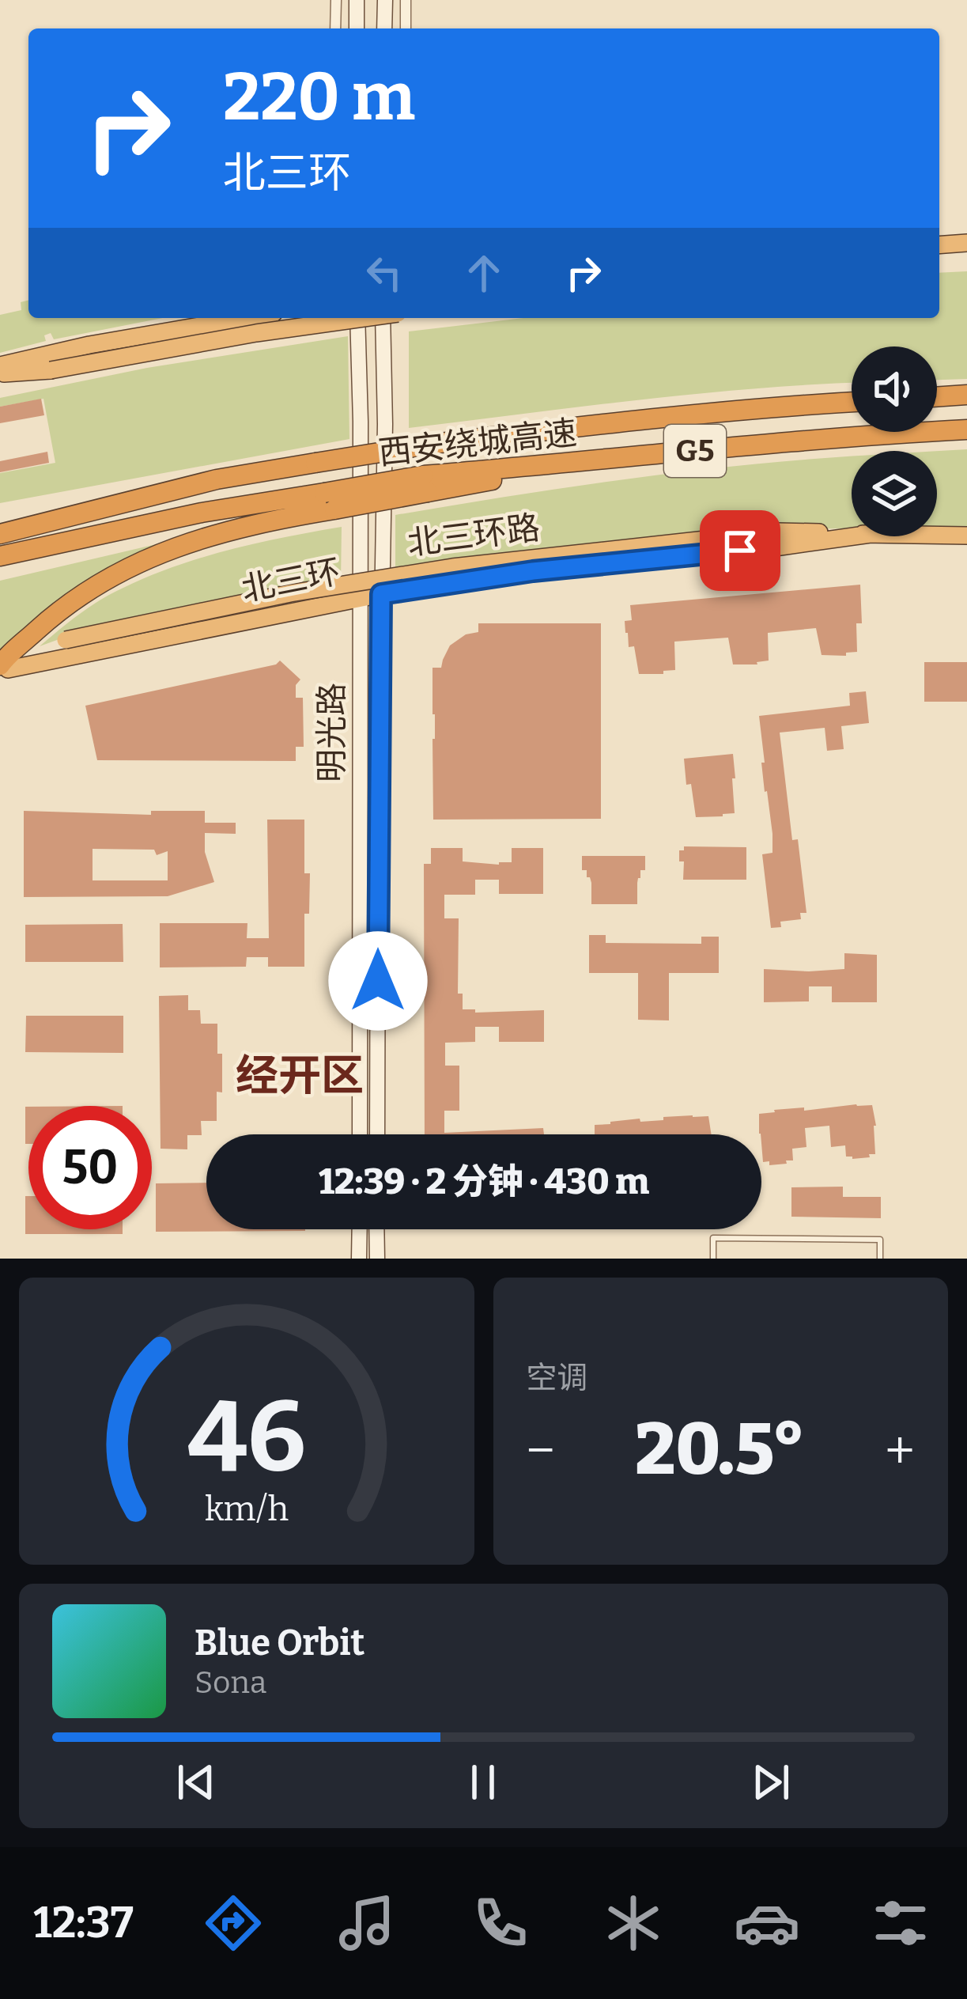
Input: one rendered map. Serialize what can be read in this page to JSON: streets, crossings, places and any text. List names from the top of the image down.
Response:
{
  "streets": {
    "highway": [
      "西安绕城高速",
      "G5",
      "北三环路",
      "北三环"
    ],
    "main road": ["明光路"]
  },
  "crossings": [
    ["北三环路", "北三环"],
    ["北三环", "明光路"]
  ],
  "districts": ["经开区"],
  "page": {
    "turn": ["220 m", "北三环"],
    "limit": "50",
    "trip": "12:39 · 2 分钟 · 430 m",
    "tile": "空调",
    "heat": ["−", "20.5°", "+"],
    "song": ["Blue Orbit", "Sona"],
    "tabs": "12:37",
    "gauge": ["46", "km/h"]
  }
}
